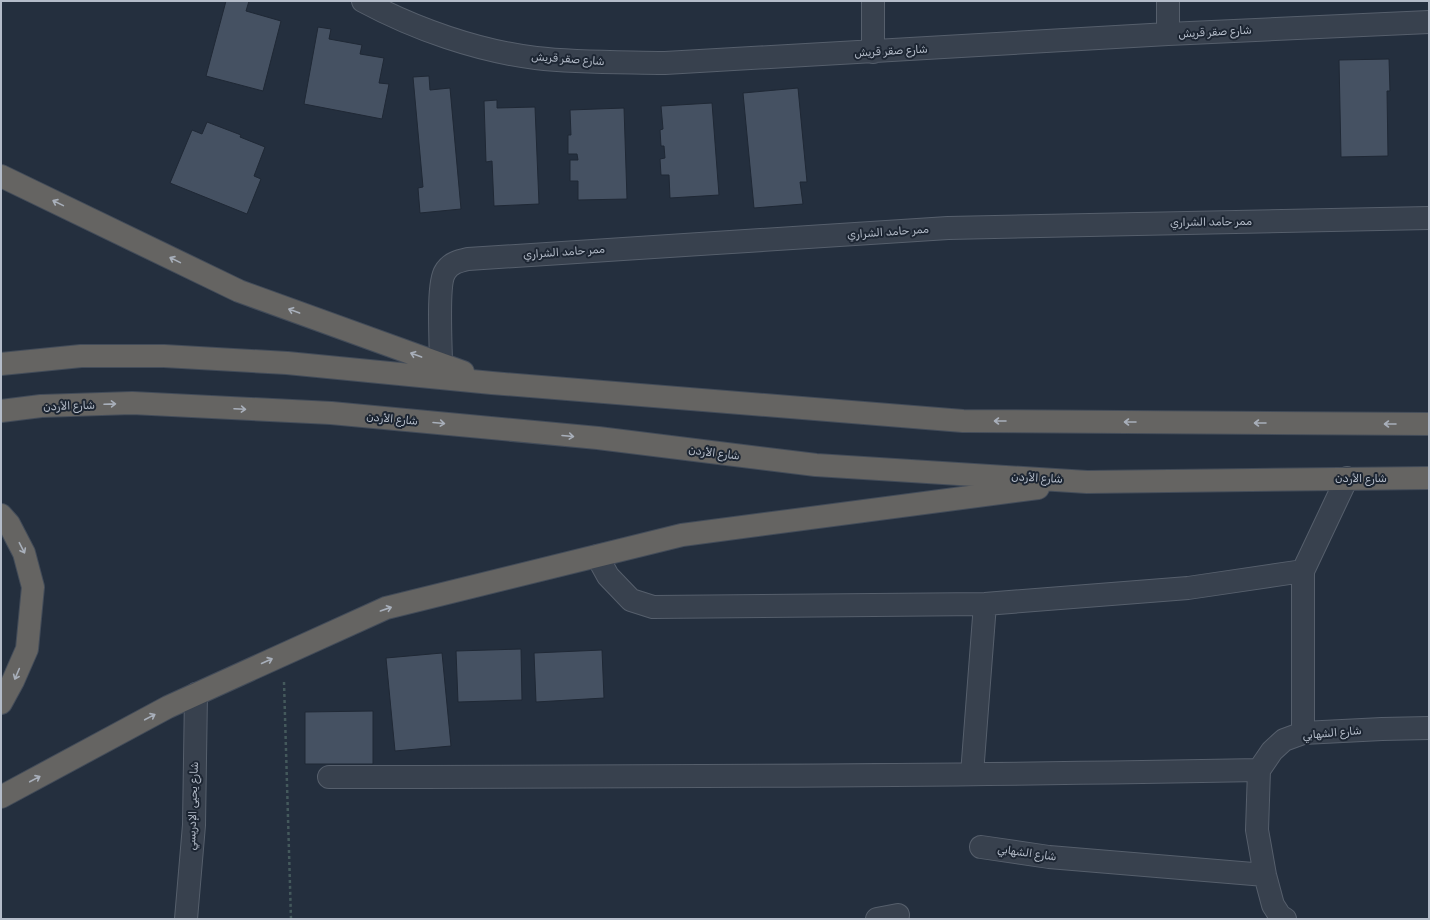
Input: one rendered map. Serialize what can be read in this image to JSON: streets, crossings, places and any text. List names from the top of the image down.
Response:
{
  "streets": {
    "highway": ["شارع الأردن"],
    "street": [
      "شارع صقر قريش",
      "ممر حامد الشراري",
      "شارع الشهابي",
      "شارع يحيى الإدريسي"
    ]
  }
}
